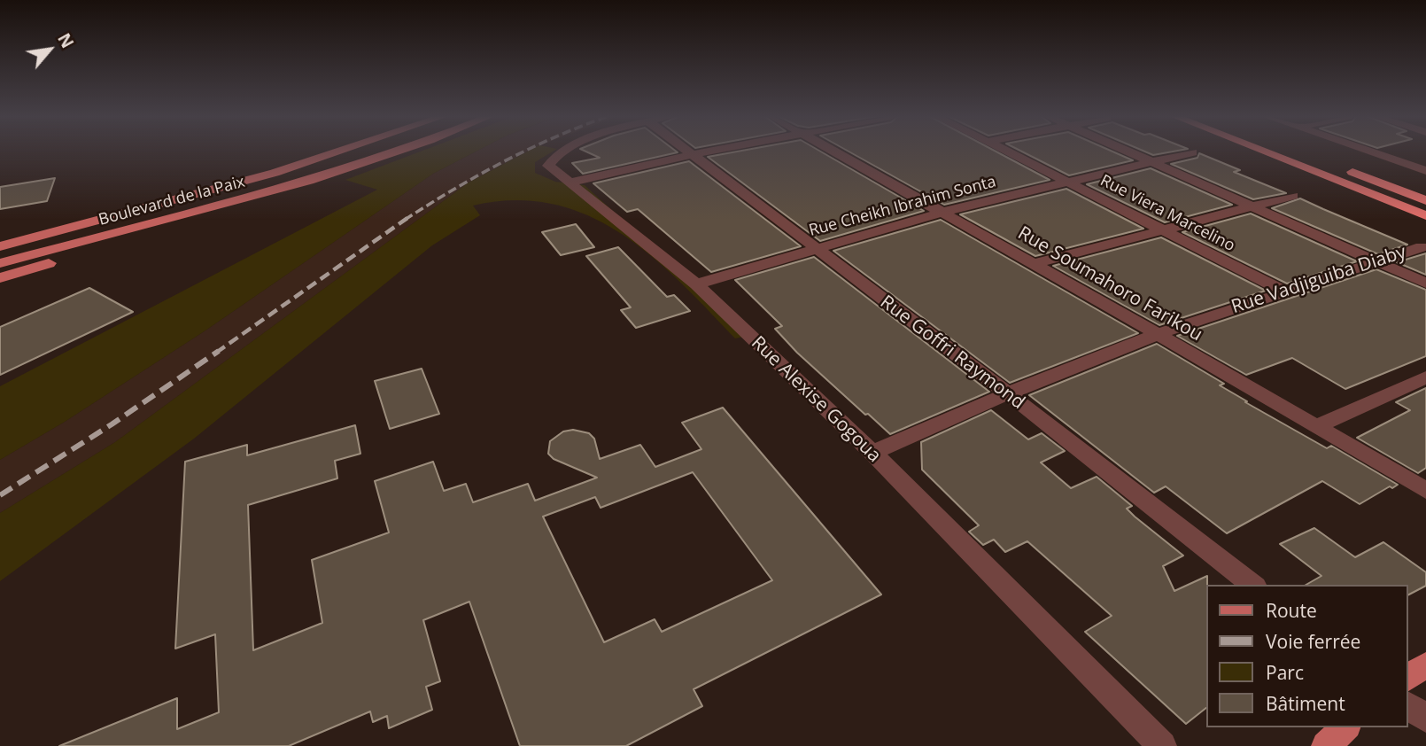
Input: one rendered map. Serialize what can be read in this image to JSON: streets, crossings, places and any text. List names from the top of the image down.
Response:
{
  "streets": {
    "main road": ["Boulevard de la Paix"],
    "street": [
      "Rue Cheikh Ibrahim Sonta",
      "Rue Viera Marcelino",
      "Rue Vadjiguiba Diaby",
      "Rue Soumahoro Farikou",
      "Rue Goffri Raymond",
      "Rue Alexise Gogoua"
    ]
  },
  "crossings": [
    ["Rue Cheikh Ibrahim Sonta", "Rue Viera Marcelino"],
    ["Rue Cheikh Ibrahim Sonta", "Rue Soumahoro Farikou"],
    ["Rue Cheikh Ibrahim Sonta", "Rue Goffri Raymond"],
    ["Rue Cheikh Ibrahim Sonta", "Rue Alexise Gogoua"],
    ["Rue Viera Marcelino", "Rue Vadjiguiba Diaby"],
    ["Rue Vadjiguiba Diaby", "Rue Soumahoro Farikou"],
    ["Rue Vadjiguiba Diaby", "Rue Goffri Raymond"],
    ["Rue Vadjiguiba Diaby", "Rue Alexise Gogoua"]
  ],
  "legend": [
    "Route",
    "Voie ferrée",
    "Parc",
    "Bâtiment"
  ],
  "north": "top right"
}
